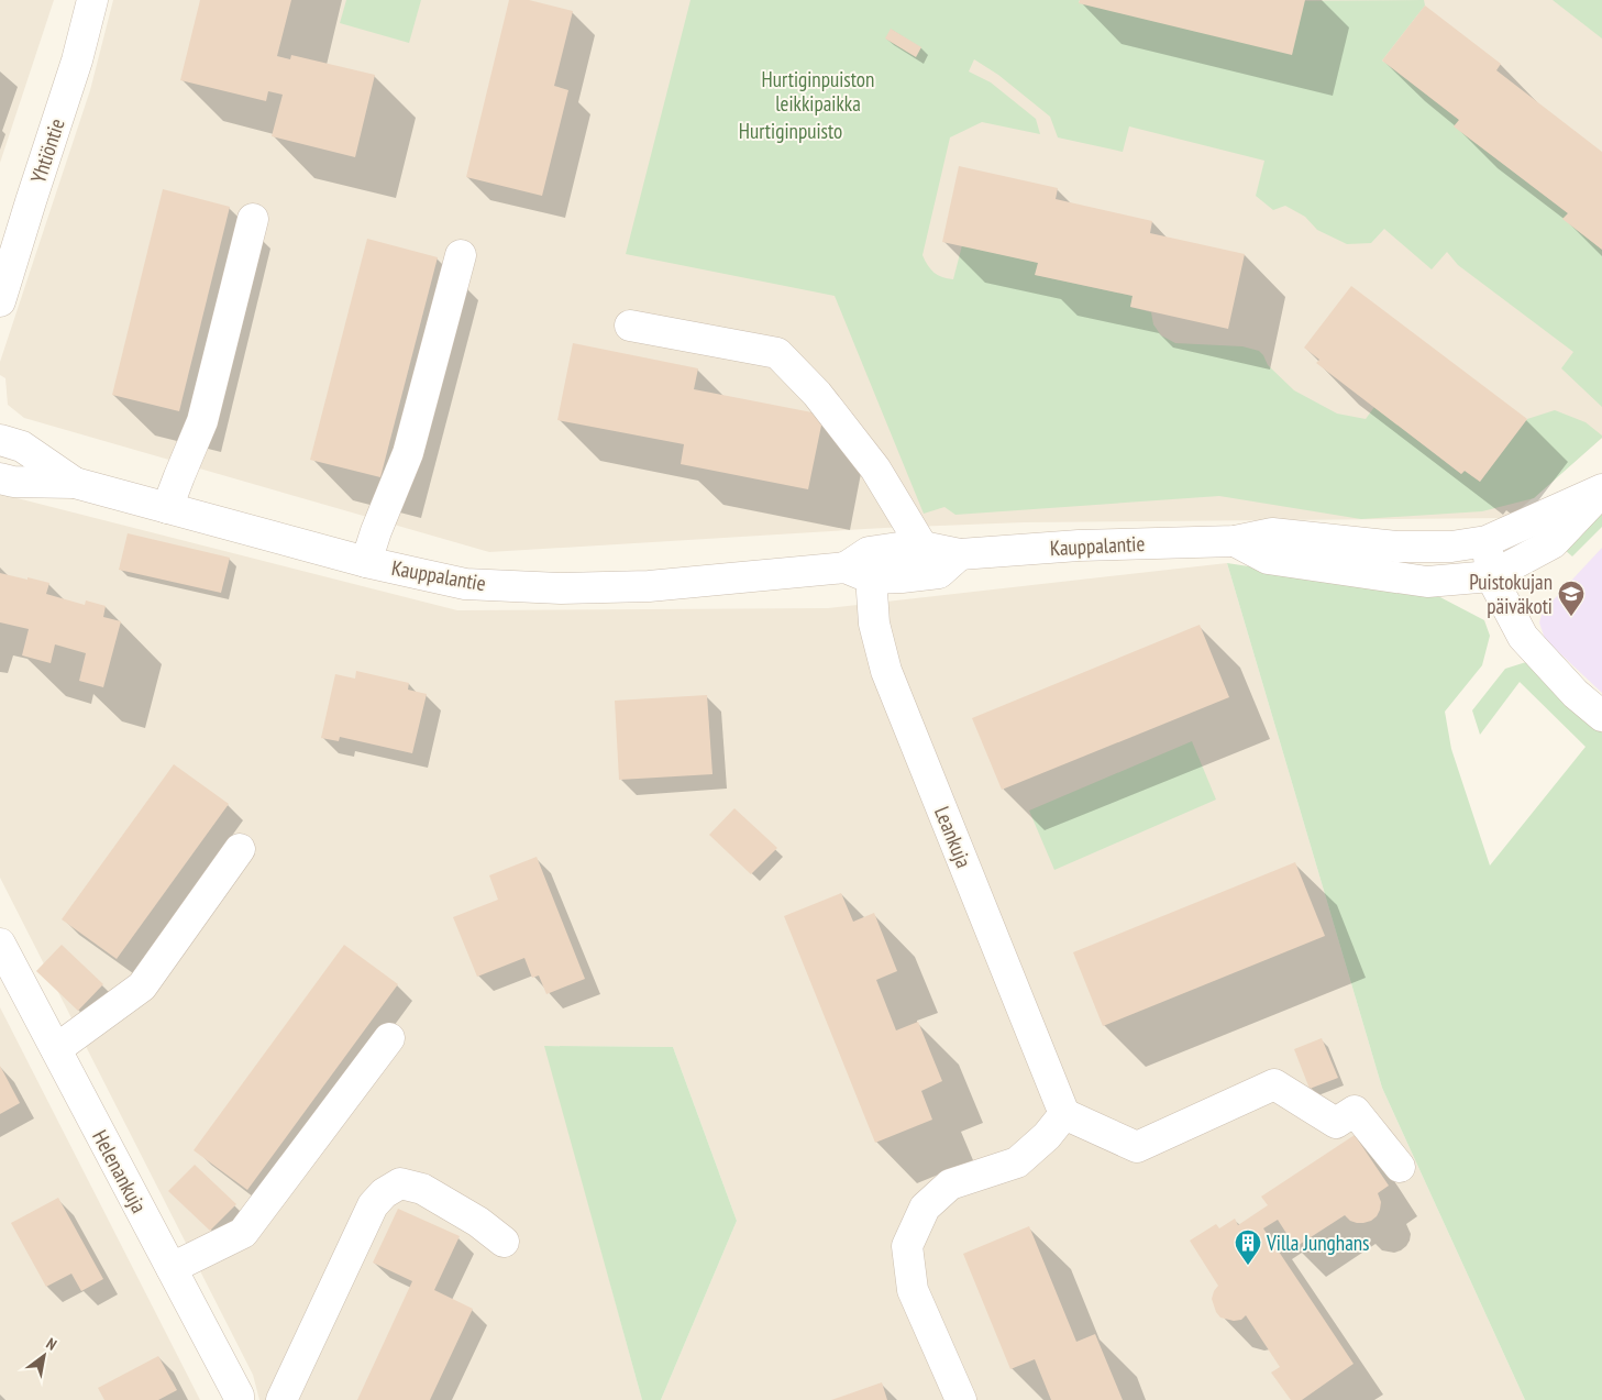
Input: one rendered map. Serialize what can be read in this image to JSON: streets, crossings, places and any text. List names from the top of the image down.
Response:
{
  "streets": {
    "street": [
      "Yhtiöntie",
      "Kauppalantie",
      "Leankuja",
      "Helenankuja"
    ]
  },
  "crossings": [
    ["Kauppalantie", "Leankuja"]
  ],
  "parks": ["Hurtiginpuiston leikkipaikka", "Hurtiginpuisto"],
  "places": {
    "school or university": ["Puistokujan päiväkoti"],
    "building": ["Villa Junghans"]
  },
  "north": "top right"
}
